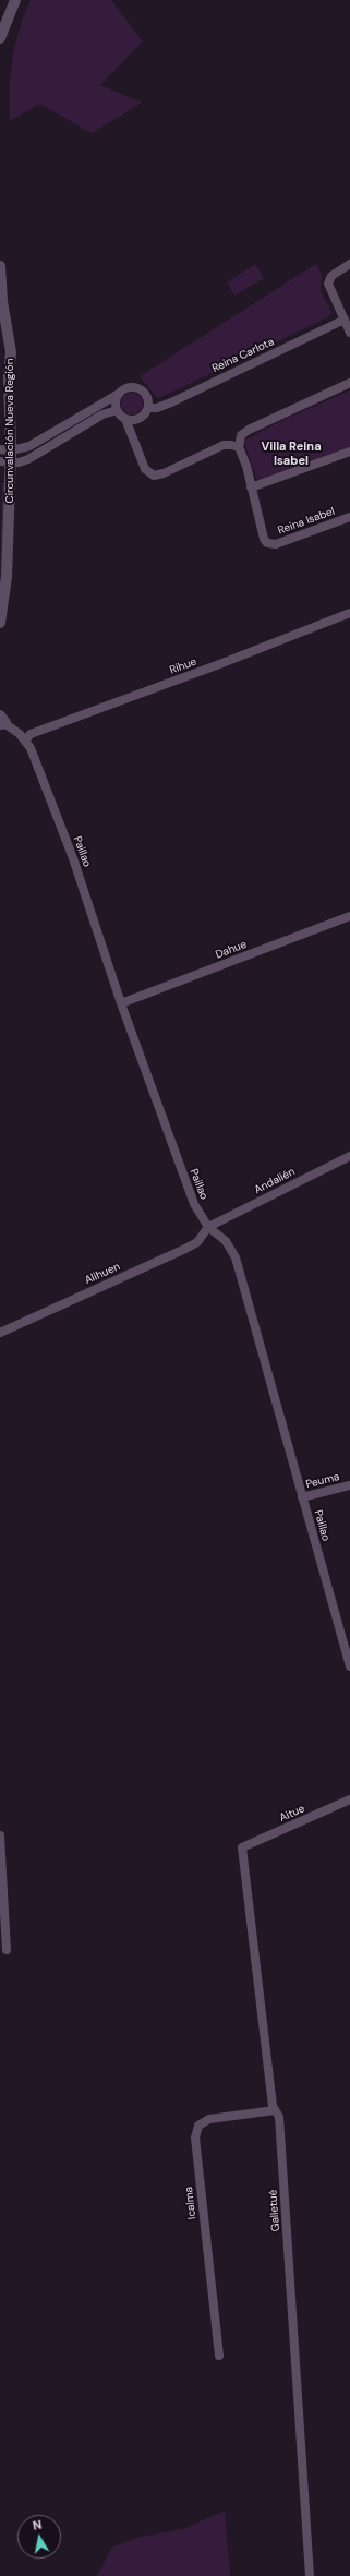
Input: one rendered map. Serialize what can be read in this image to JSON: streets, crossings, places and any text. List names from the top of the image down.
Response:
{
  "streets": {
    "street": [
      "Reina Carlota",
      "Circunvalación Nueva Región",
      "Reina Isabel",
      "Rihue",
      "Paillao",
      "Dahue",
      "Andalién",
      "Alihuen",
      "Peuma",
      "Aitue",
      "Icalma",
      "Galletué"
    ]
  },
  "crossings": [
    ["Rihue", "Paillao"],
    ["Paillao", "Dahue"],
    ["Paillao", "Andalién"],
    ["Paillao", "Alihuen"],
    ["Paillao", "Peuma"],
    ["Andalién", "Alihuen"],
    ["Aitue", "Galletué"],
    ["Icalma", "Galletué"]
  ],
  "districts": ["Villa Reina Isabel"],
  "north": "top"
}
